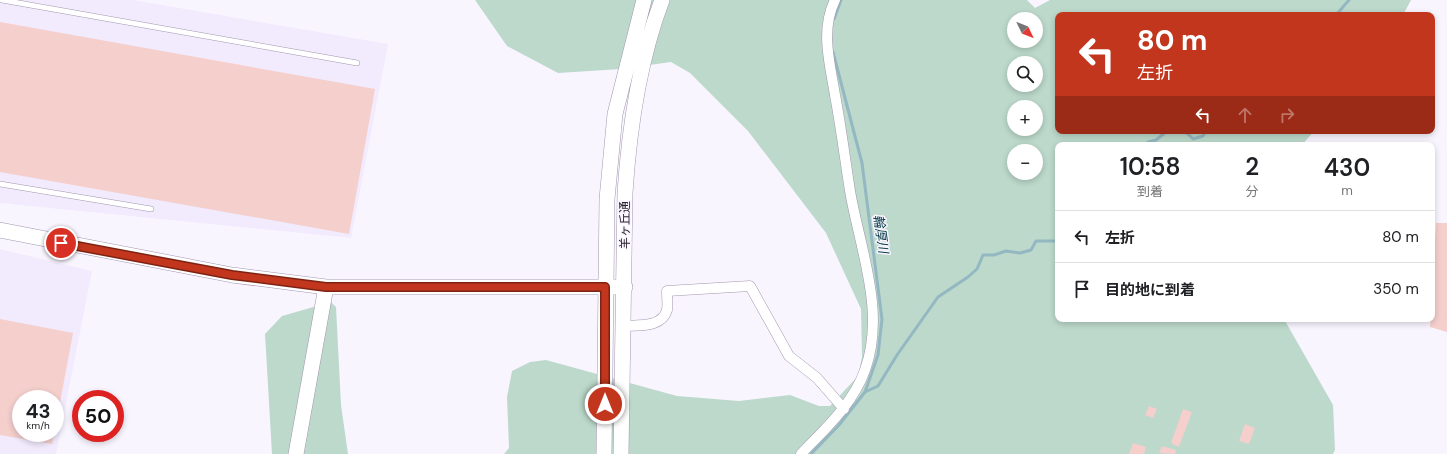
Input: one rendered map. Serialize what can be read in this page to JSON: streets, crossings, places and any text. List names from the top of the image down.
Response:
{
  "streets": {
    "main road": ["羊ヶ丘通"]
  },
  "water": ["輪厚川"],
  "north": "bottom right",
  "page": {
    "map_buttons": ["+", "−"],
    "turn": ["80 m", "左折"],
    "eta": [
      "10:58",
      "到着",
      "2",
      "分",
      "430",
      "m"
    ],
    "list": [
      {
        "name": "左折",
        "value": "80 m"
      },
      {
        "name": "目的地に到着",
        "value": "350 m"
      }
    ],
    "speed": "43 km/h",
    "limit": "50"
  }
}
